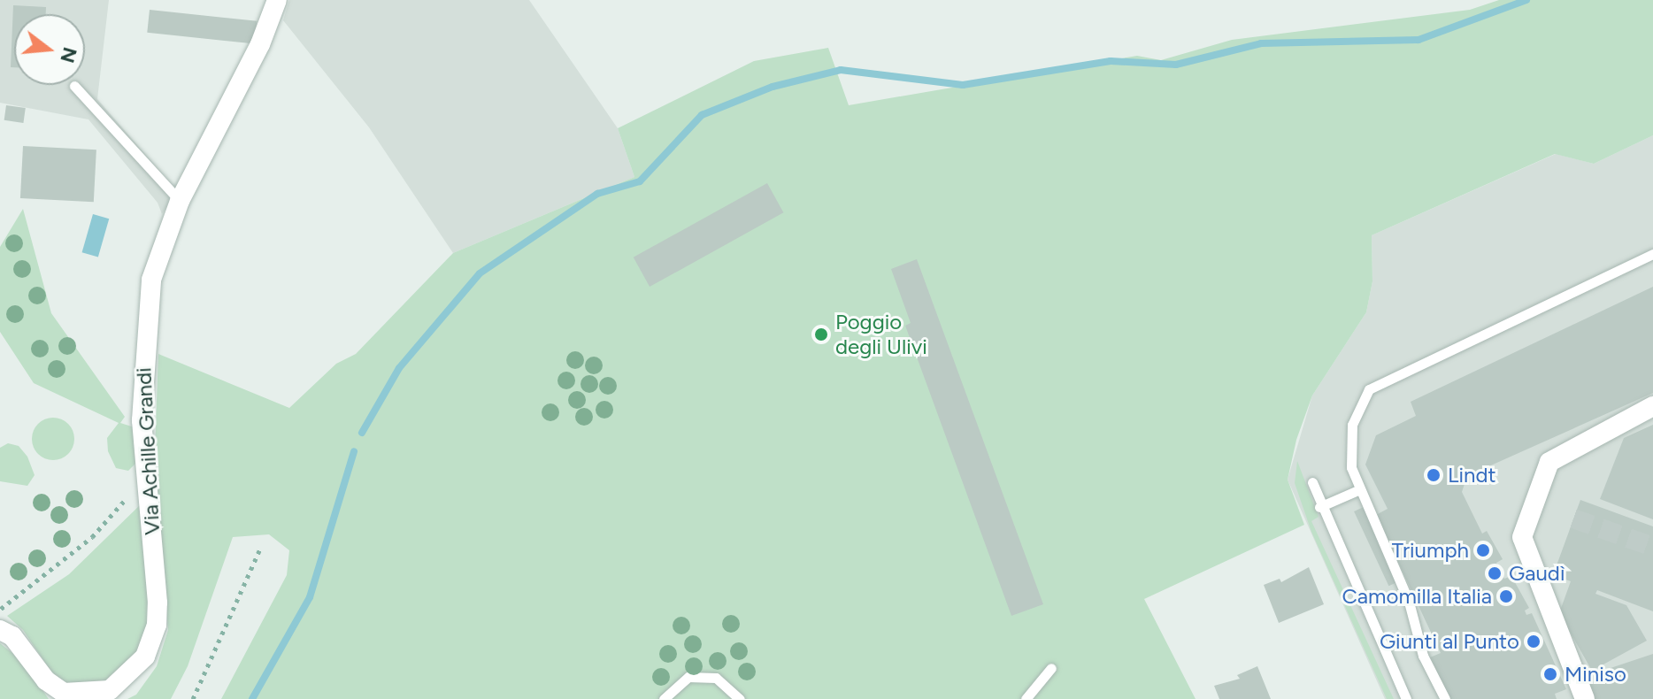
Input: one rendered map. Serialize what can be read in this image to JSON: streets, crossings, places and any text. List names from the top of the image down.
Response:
{
  "streets": {
    "street": ["Via Achille Grandi"]
  },
  "places": [
    "Poggio degli Ulivi",
    "Lindt",
    "Triumph",
    "Gaudì",
    "Camomilla Italia",
    "Giunti al Punto",
    "Miniso"
  ],
  "north": "right"
}
